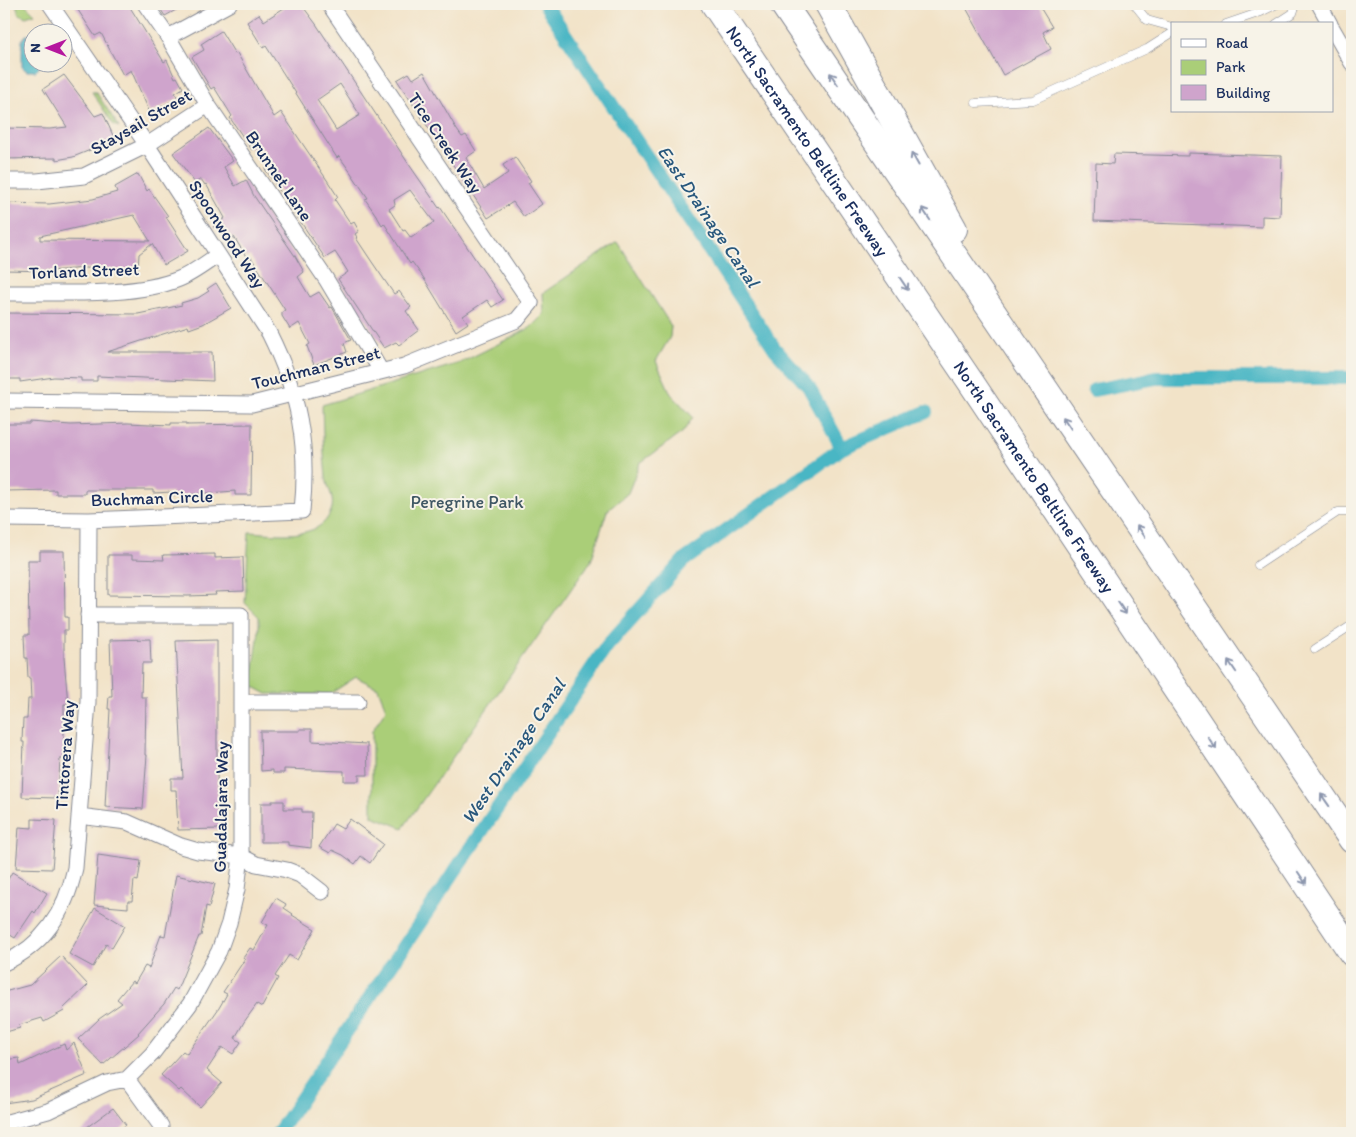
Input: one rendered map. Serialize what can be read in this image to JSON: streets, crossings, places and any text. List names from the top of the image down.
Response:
{
  "streets": {
    "highway": ["North Sacramento Beltline Freeway"],
    "street": [
      "Staysail Street",
      "Tice Creek Way",
      "Brunnet Lane",
      "Spoonwood Way",
      "Torland Street",
      "Touchman Street",
      "Buchman Circle",
      "Tintorera Way",
      "Guadalajara Way"
    ]
  },
  "crossings": [
    ["Staysail Street", "Brunnet Lane"],
    ["Staysail Street", "Spoonwood Way"],
    ["Tice Creek Way", "Touchman Street"],
    ["Brunnet Lane", "Touchman Street"],
    ["Spoonwood Way", "Torland Street"],
    ["Spoonwood Way", "Touchman Street"],
    ["Spoonwood Way", "Buchman Circle"],
    ["Buchman Circle", "Tintorera Way"],
    ["Tintorera Way", "Guadalajara Way"]
  ],
  "water": ["East Drainage Canal", "West Drainage Canal"],
  "parks": ["Peregrine Park"],
  "legend": ["Road", "Park", "Building"],
  "north": "left"
}
